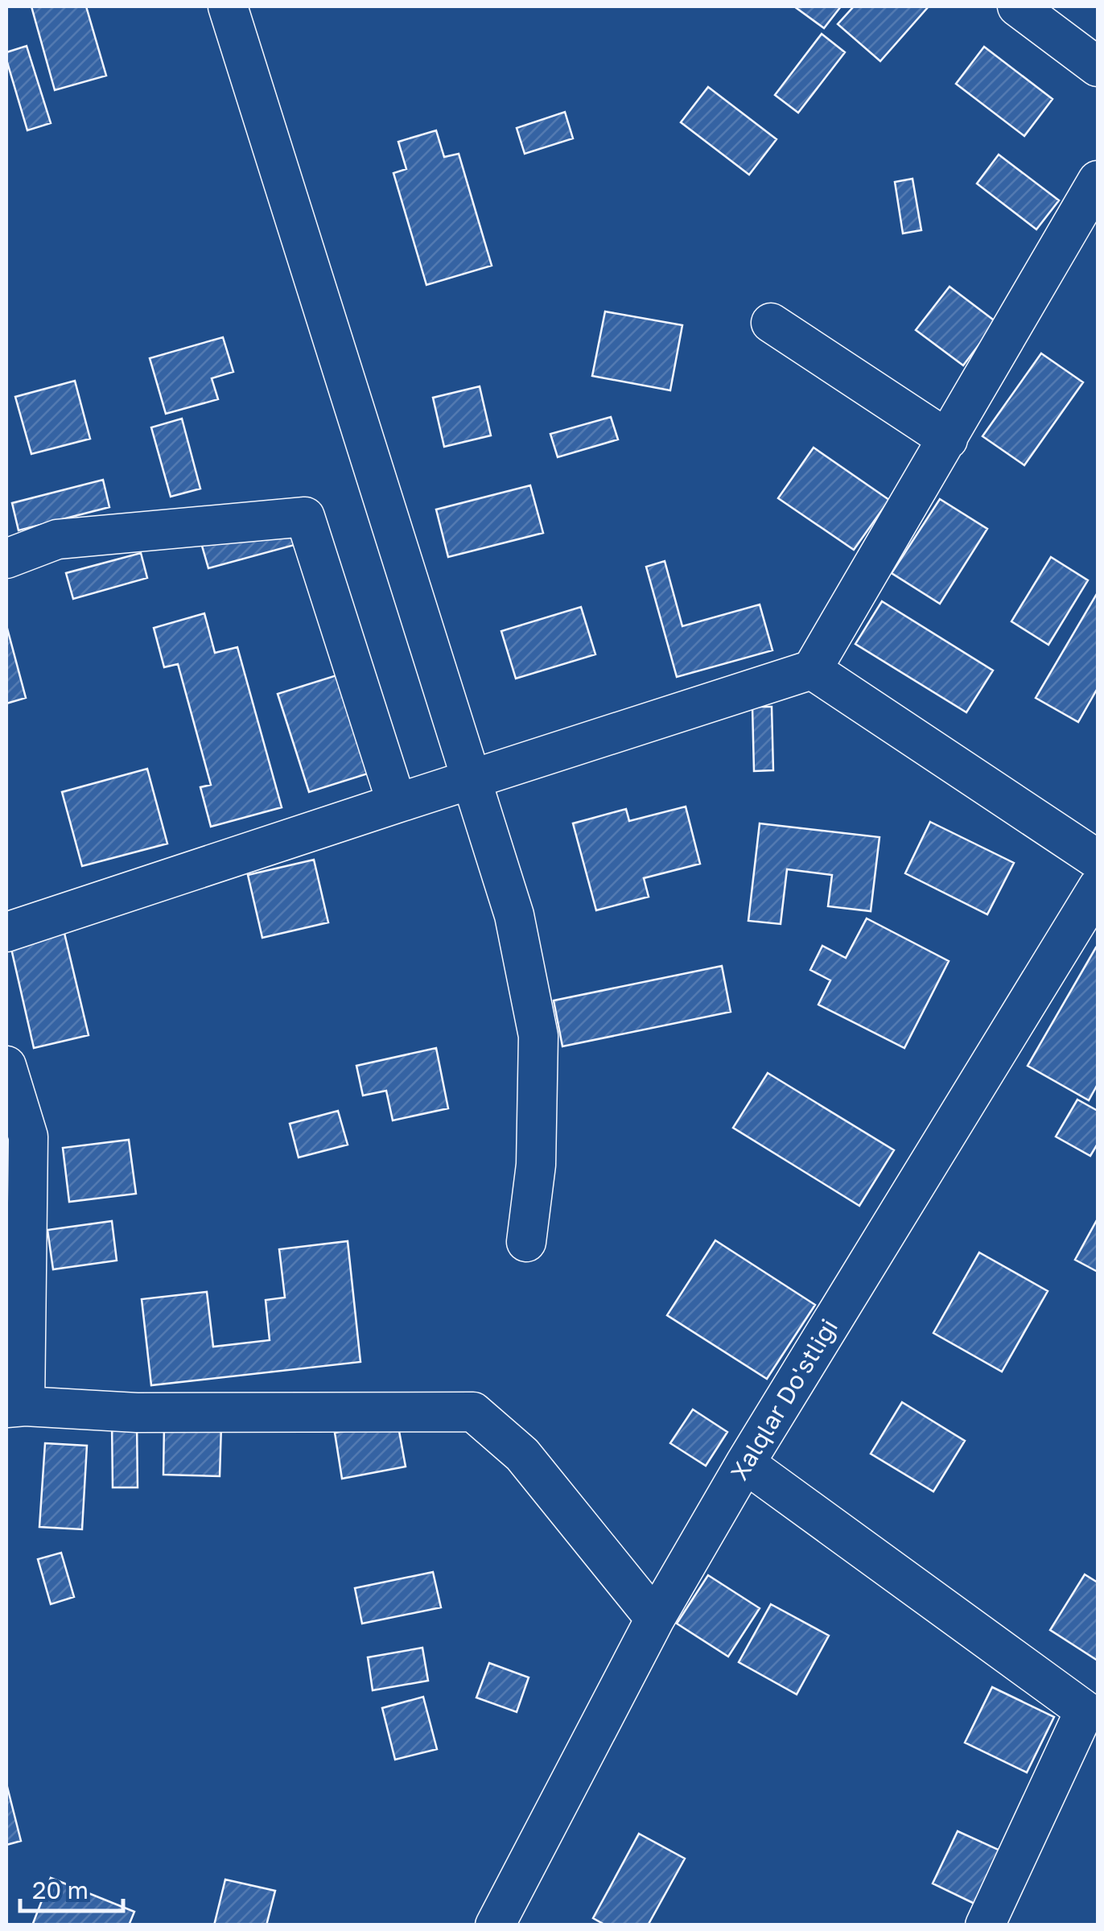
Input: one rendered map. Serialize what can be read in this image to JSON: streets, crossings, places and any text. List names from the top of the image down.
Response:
{
  "streets": {
    "street": ["Xalqlar Do'stligi"]
  },
  "scale_bar": "20 m"
}
